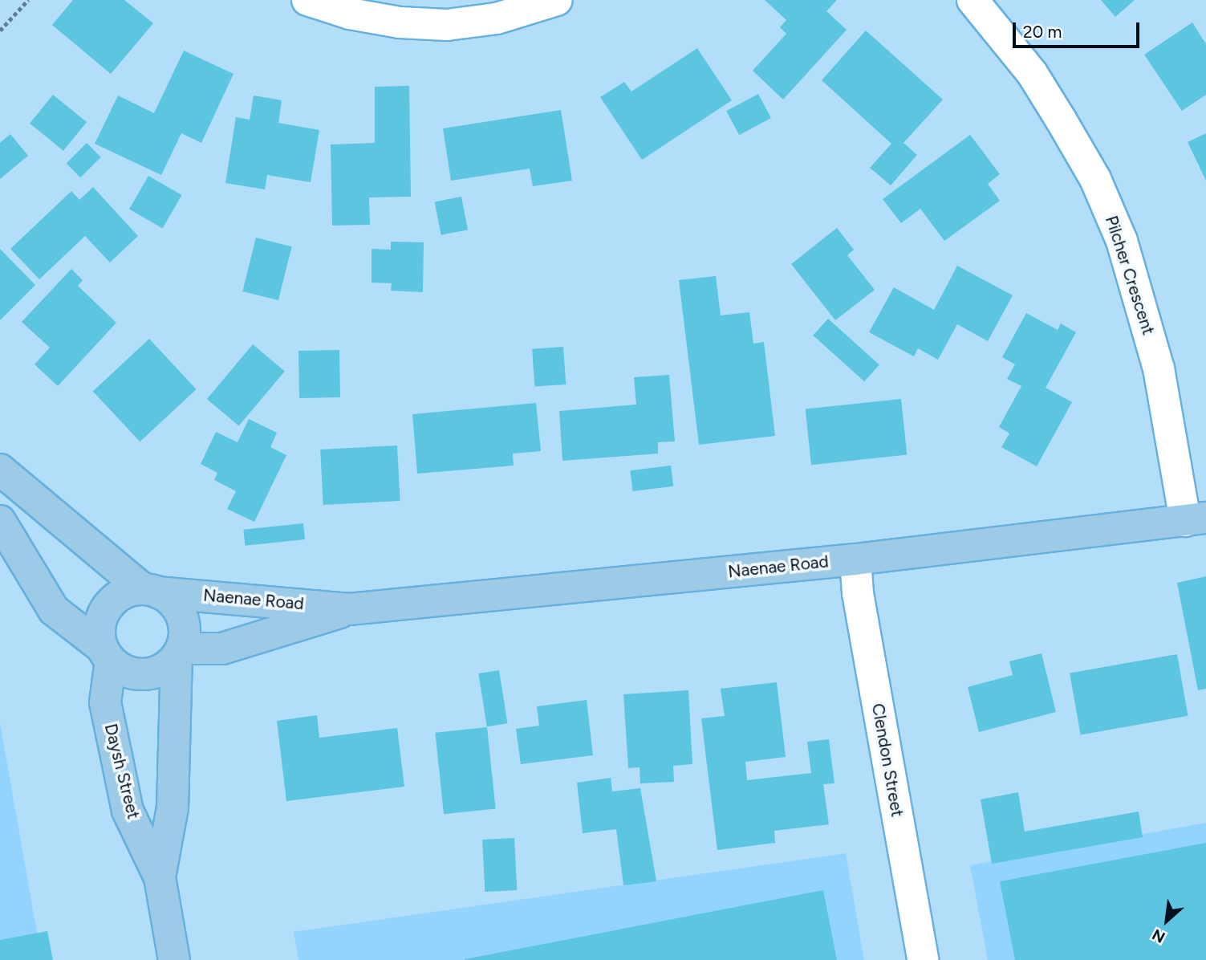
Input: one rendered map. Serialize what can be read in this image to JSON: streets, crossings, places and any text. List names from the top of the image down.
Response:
{
  "streets": {
    "main road": ["Naenae Road", "Daysh Street"],
    "street": ["Pilcher Crescent", "Clendon Street"]
  },
  "crossings": [
    ["Pilcher Crescent", "Naenae Road"],
    ["Naenae Road", "Clendon Street"],
    ["Naenae Road", "Daysh Street"]
  ],
  "scale_bar": "20 m",
  "north": "bottom left"
}
